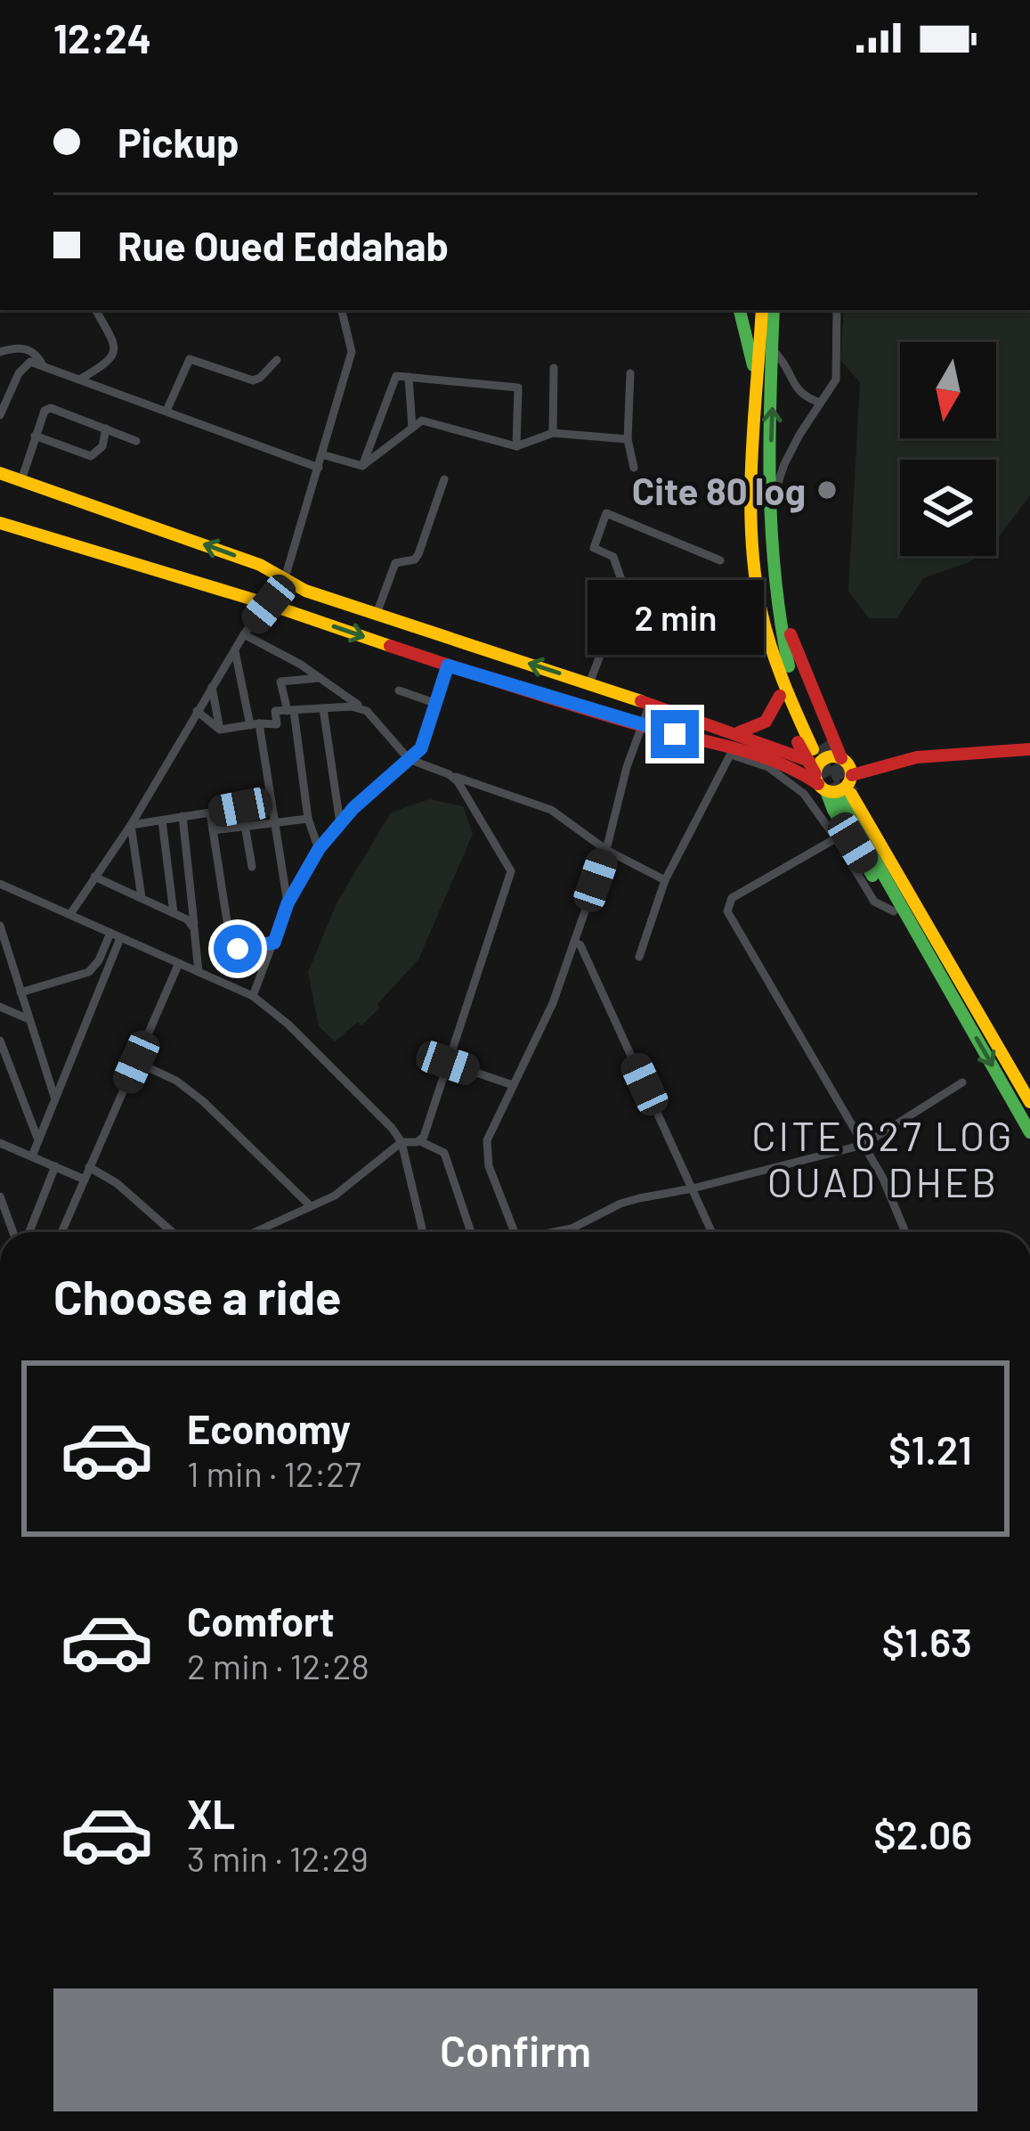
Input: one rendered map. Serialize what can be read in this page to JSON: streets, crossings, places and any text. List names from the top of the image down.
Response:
{
  "districts": ["CITE 627 LOG OUAD DHEB"],
  "places": ["Cite 80 log"],
  "north": "bottom",
  "page": {
    "status": "12:24",
    "banner": ["Pickup", "Rue Oued Eddahab"],
    "bubble": "2 min",
    "heading": "Choose a ride",
    "list": [
      {
        "name": "Economy",
        "note": "1 min · 12:27",
        "value": "$1.21"
      },
      {
        "name": "Comfort",
        "note": "2 min · 12:28",
        "value": "$1.63"
      },
      {
        "name": "XL",
        "note": "3 min · 12:29",
        "value": "$2.06"
      }
    ],
    "buttons": "Confirm"
  }
}
